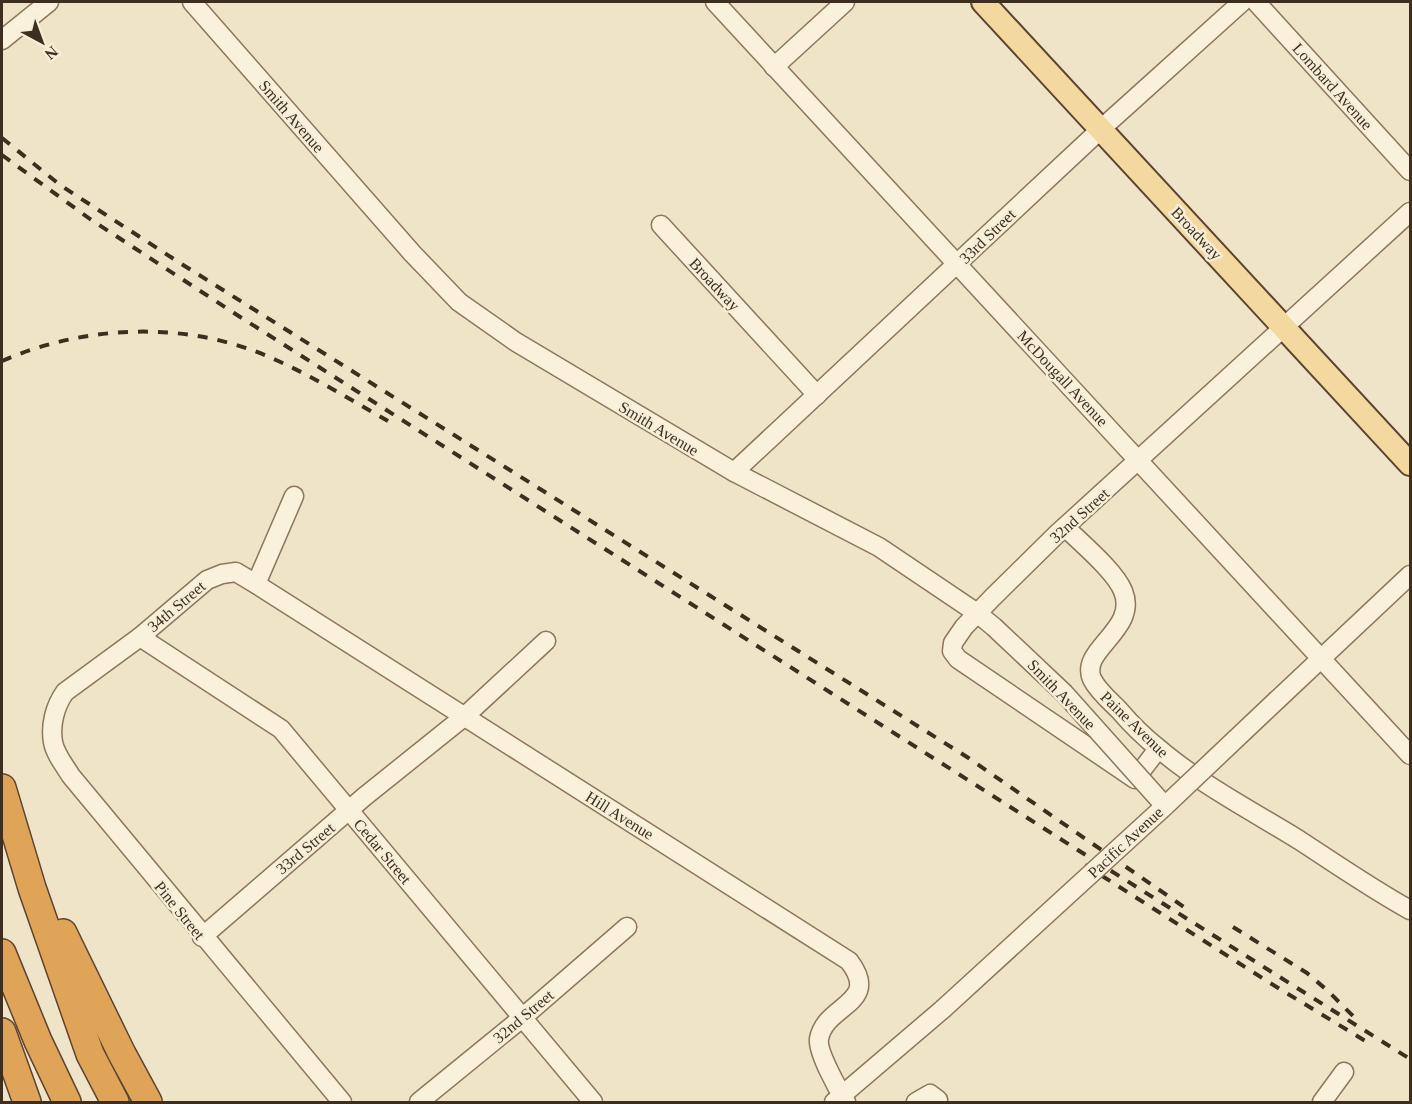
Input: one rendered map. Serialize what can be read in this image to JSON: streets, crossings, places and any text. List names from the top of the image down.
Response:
{
  "streets": {
    "main road": ["Broadway"],
    "street": [
      "Lombard Avenue",
      "Smith Avenue",
      "33rd Street",
      "McDougall Avenue",
      "32nd Street",
      "34th Street",
      "Paine Avenue",
      "Hill Avenue",
      "Pacific Avenue",
      "Cedar Street",
      "Pine Street"
    ]
  },
  "crossings": [
    ["Smith Avenue", "33rd Street"],
    ["Smith Avenue", "32nd Street"],
    ["Smith Avenue", "Pacific Avenue"],
    ["Broadway", "33rd Street"],
    ["Broadway", "32nd Street"],
    ["33rd Street", "McDougall Avenue"],
    ["33rd Street", "Hill Avenue"],
    ["33rd Street", "Cedar Street"],
    ["33rd Street", "Pine Street"],
    ["McDougall Avenue", "32nd Street"],
    ["McDougall Avenue", "Pacific Avenue"],
    ["32nd Street", "Paine Avenue"],
    ["32nd Street", "Cedar Street"],
    ["34th Street", "Hill Avenue"],
    ["34th Street", "Cedar Street"],
    ["34th Street", "Pine Street"],
    ["Hill Avenue", "Pacific Avenue"]
  ],
  "north": "bottom right"
}
